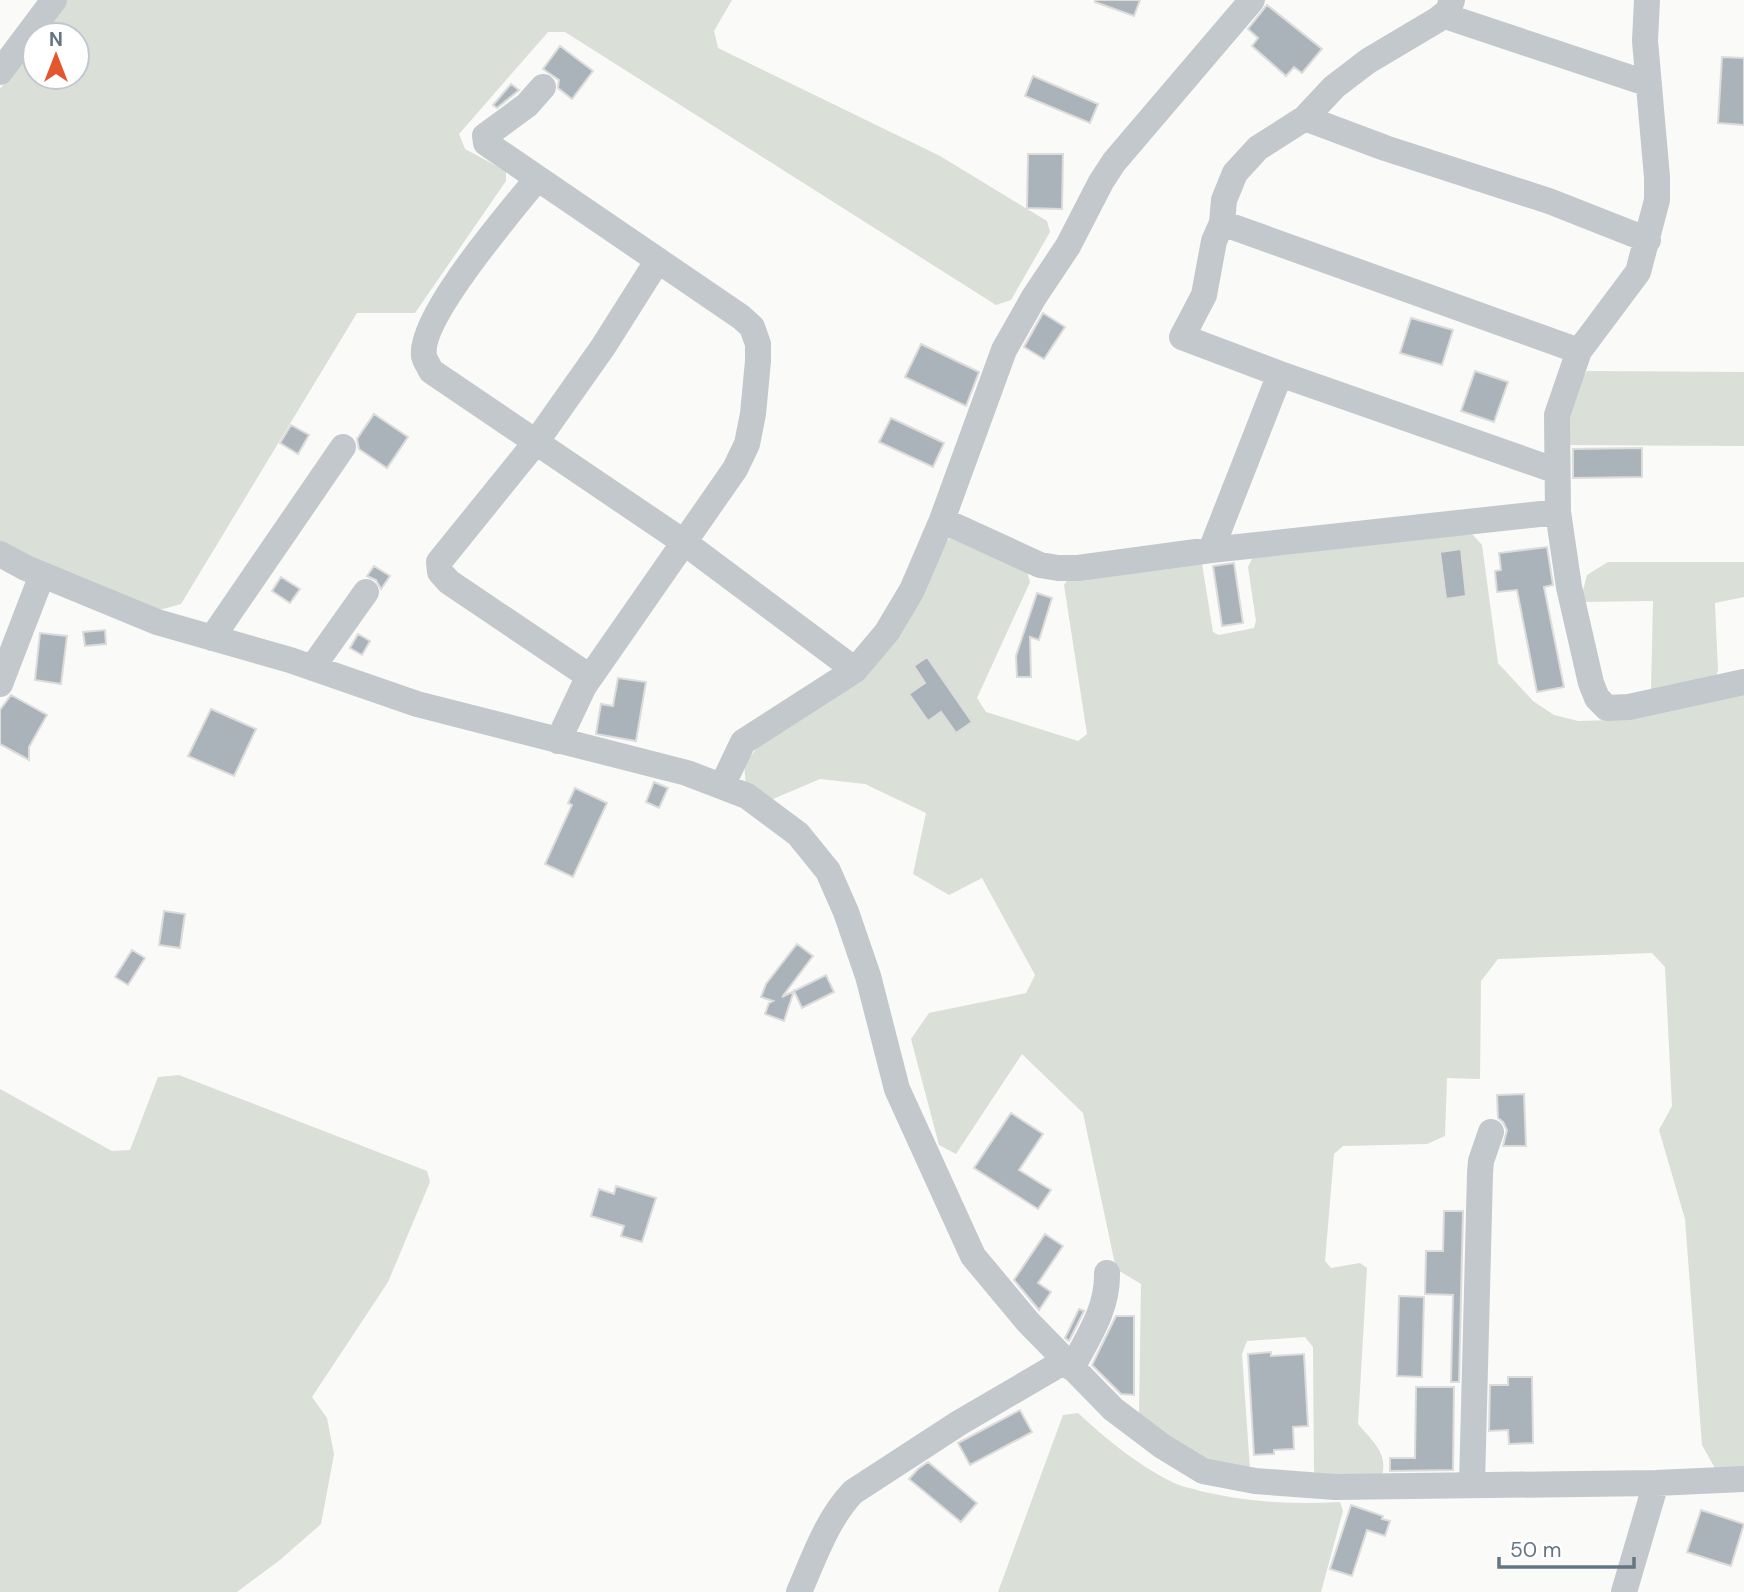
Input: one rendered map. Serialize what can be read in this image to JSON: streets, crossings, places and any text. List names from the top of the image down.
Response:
{
  "scale_bar": "50 m",
  "north": "top"
}
